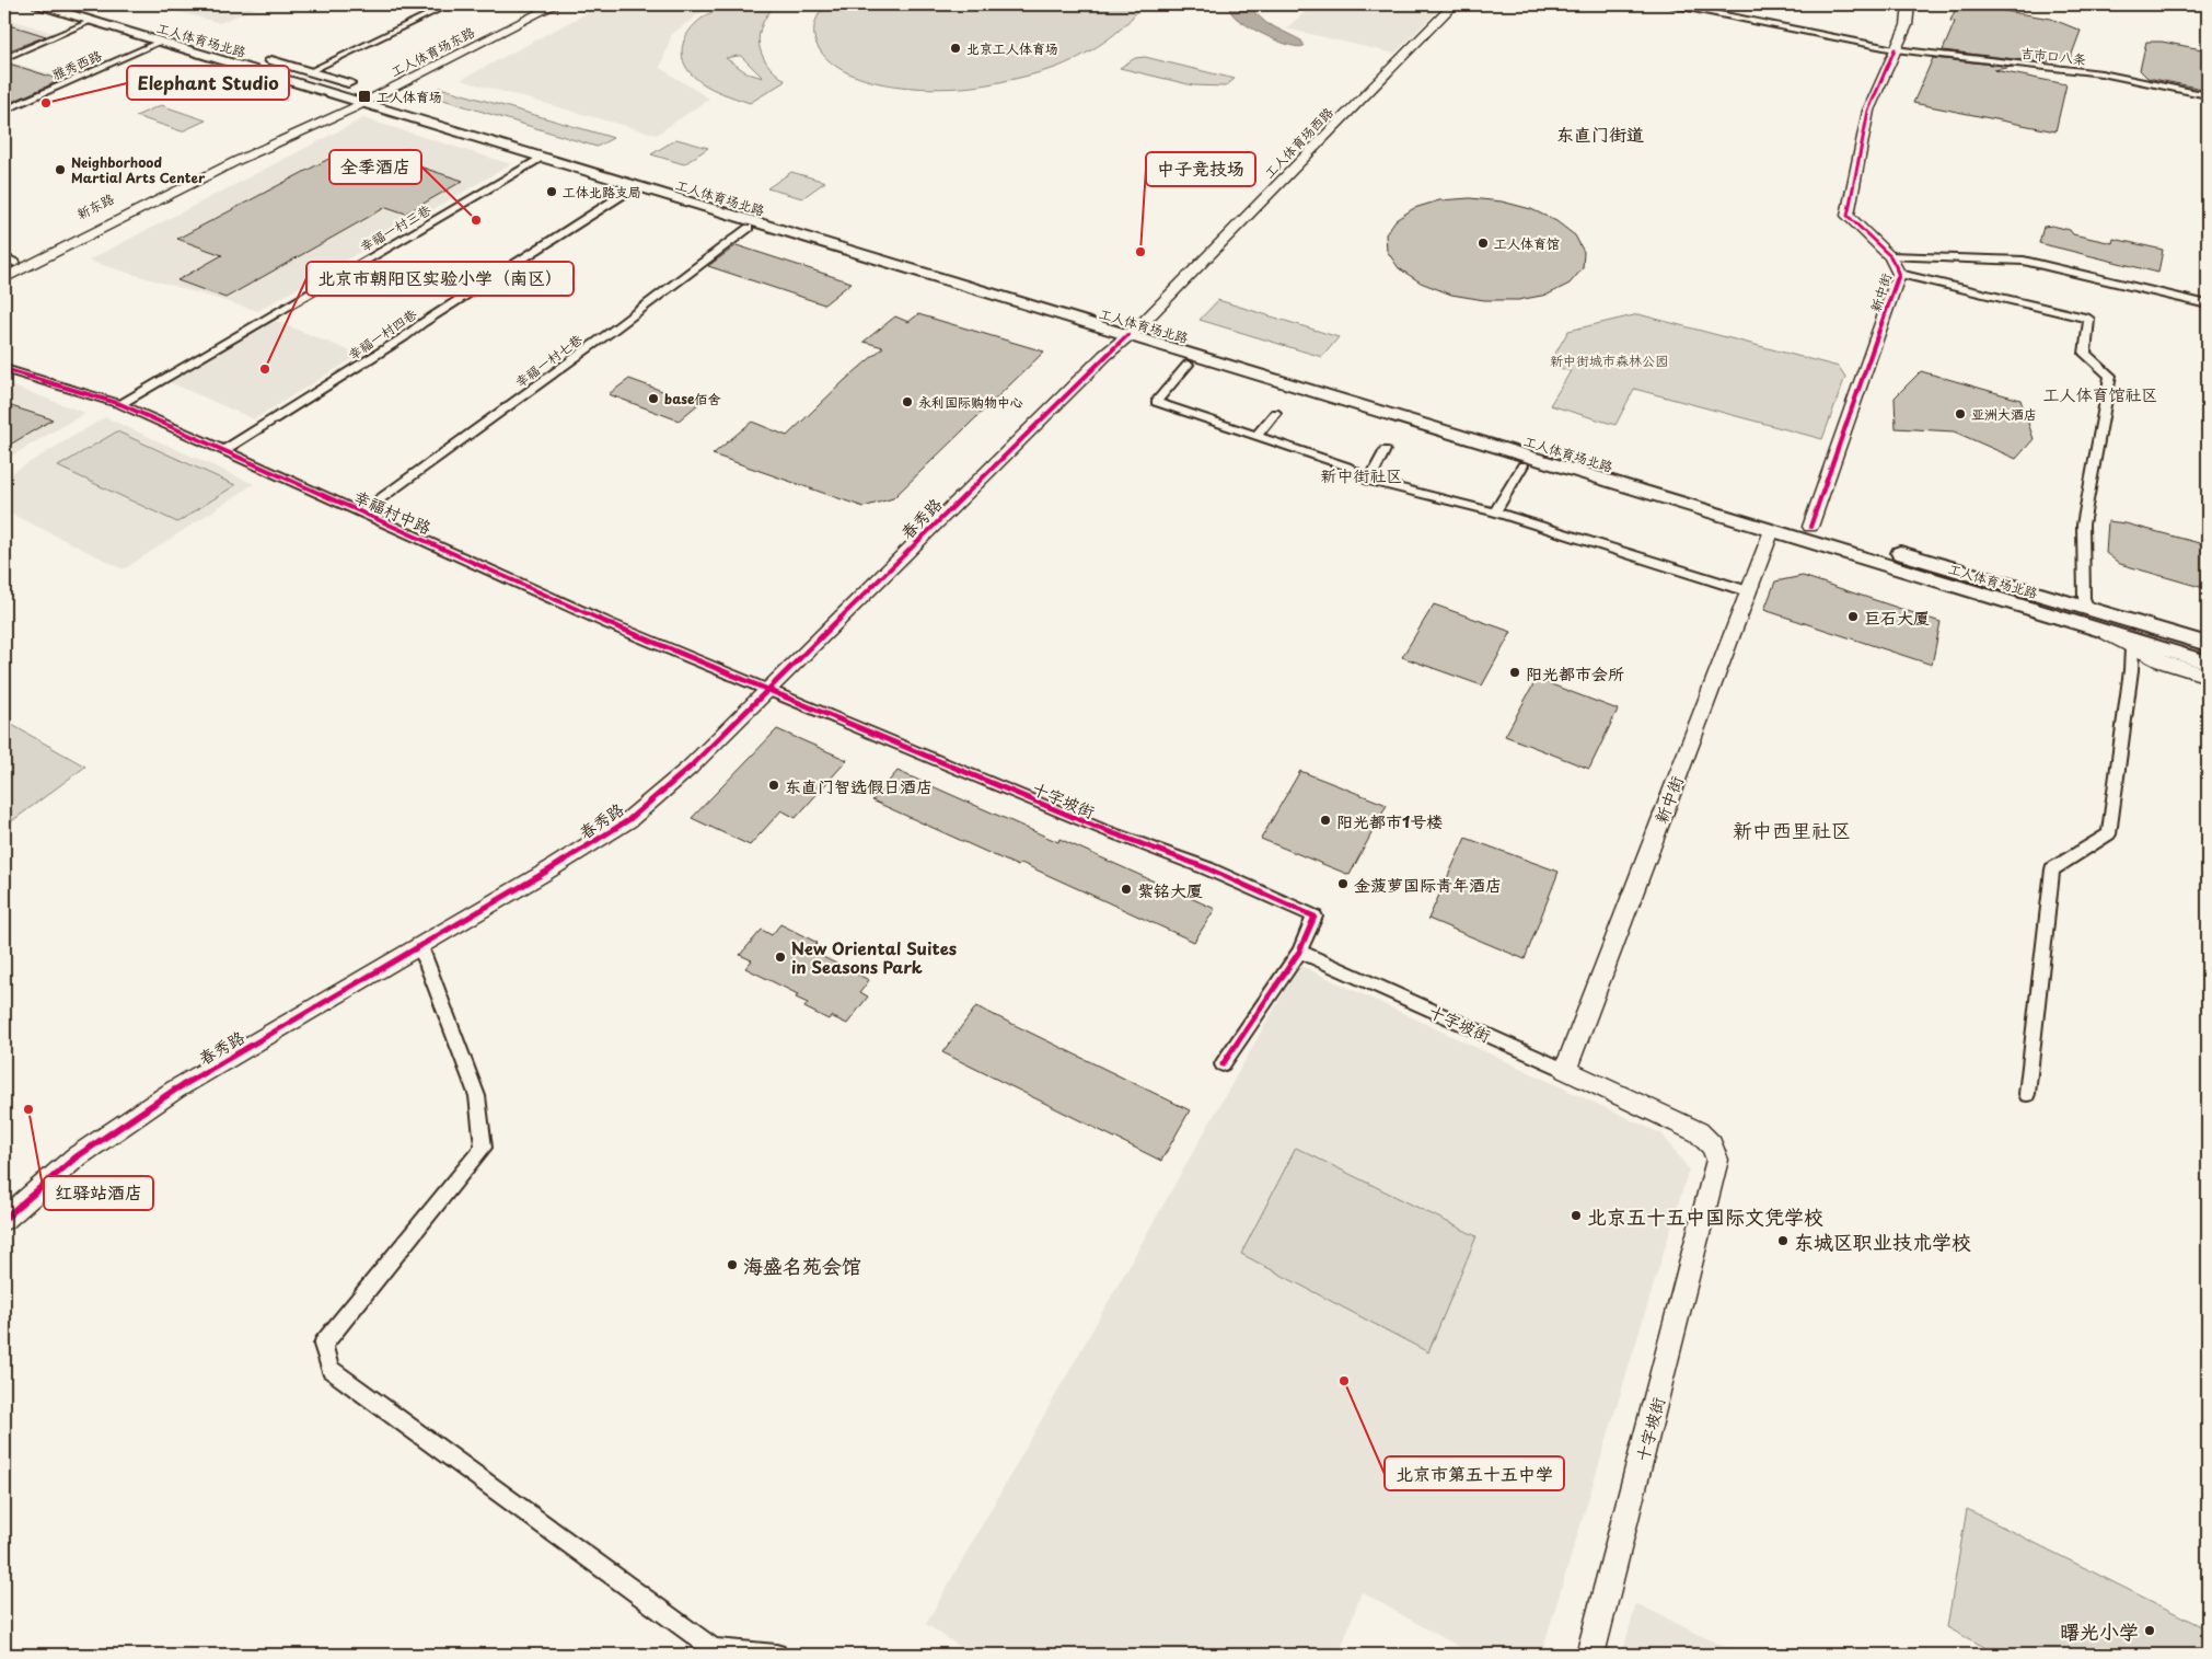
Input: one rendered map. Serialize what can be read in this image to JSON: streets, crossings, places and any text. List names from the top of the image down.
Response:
{
  "streets": {
    "main road": ["工人体育场北路"],
    "street": [
      "工人体育场东路",
      "吉市口八条",
      "雅秀西路",
      "工人体育场西路",
      "新东路",
      "幸福一村三巷",
      "新中街",
      "幸福一村四巷",
      "幸福一村七巷",
      "幸福村中路",
      "春秀路",
      "十字坡街"
    ]
  },
  "crossings": [
    ["工人体育场北路", "工人体育场东路"],
    ["工人体育场北路", "雅秀西路"],
    ["工人体育场北路", "工人体育场西路"],
    ["工人体育场北路", "新东路"],
    ["工人体育场北路", "幸福一村三巷"],
    ["工人体育场北路", "新中街"],
    ["工人体育场北路", "幸福一村四巷"],
    ["工人体育场北路", "春秀路"],
    ["工人体育场东路", "新东路"],
    ["吉市口八条", "新中街"],
    ["工人体育场西路", "春秀路"],
    ["幸福一村三巷", "幸福村中路"],
    ["新中街", "十字坡街"],
    ["幸福一村四巷", "幸福村中路"],
    ["幸福一村七巷", "幸福村中路"],
    ["幸福村中路", "春秀路"],
    ["幸福村中路", "十字坡街"],
    ["春秀路", "十字坡街"]
  ],
  "districts": [
    "东直门街道",
    "工人体育馆社区",
    "新中街社区",
    "新中西里社区"
  ],
  "parks": ["新中街城市森林公园"],
  "places": {
    "other": [
      "北京工人体育场",
      "Elephant Studio",
      "Neighborhood Martial Arts Center",
      "工体北路支局",
      "全季酒店",
      "工人体育馆",
      "中子竞技场",
      "北京市朝阳区实验小学（南区）",
      "base佰舍",
      "永利国际购物中心",
      "亚洲大酒店",
      "巨石大厦",
      "阳光都市会所",
      "东直门智选假日酒店",
      "阳光都市1号楼",
      "金菠萝国际青年酒店",
      "紫铭大厦",
      "New Oriental Suites in Seasons Park",
      "红驿站酒店",
      "北京五十五中国际文凭学校",
      "东城区职业技术学校",
      "海盛名苑会馆",
      "北京市第五十五中学",
      "曙光小学"
    ],
    "transit": ["工人体育场"]
  }
}
